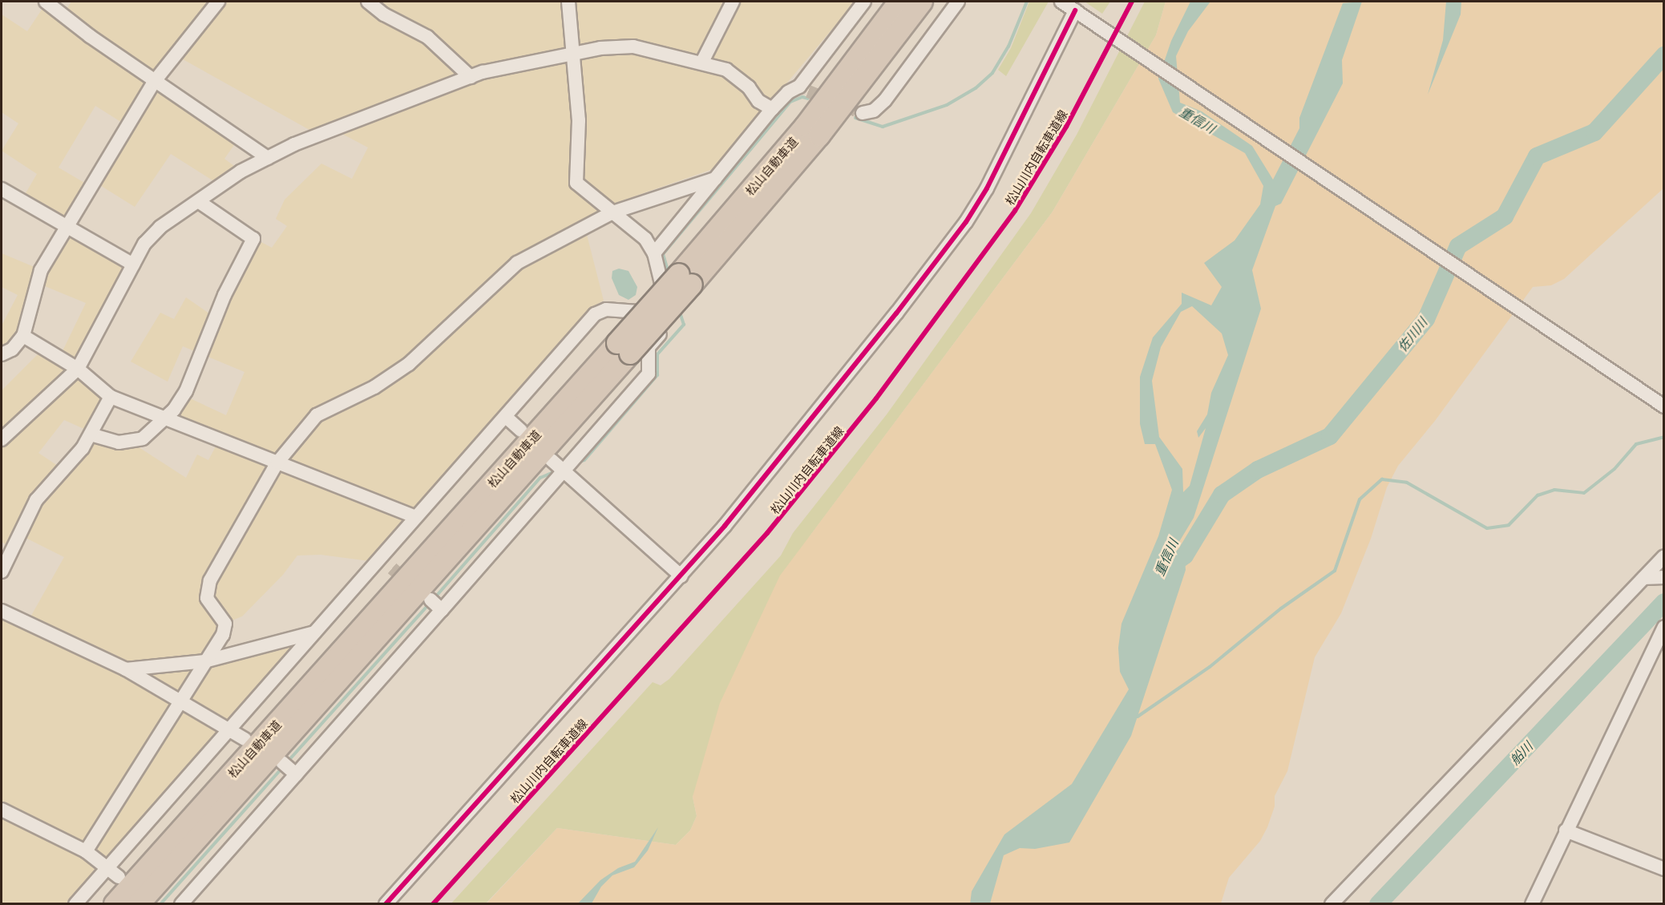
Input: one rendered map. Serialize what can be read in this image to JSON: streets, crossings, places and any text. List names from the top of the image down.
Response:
{
  "streets": {
    "highway": ["松山自動車道"],
    "cycle path": ["松山川内自転車道線"]
  },
  "water": ["重信川", "佐川川", "船川"]
}
